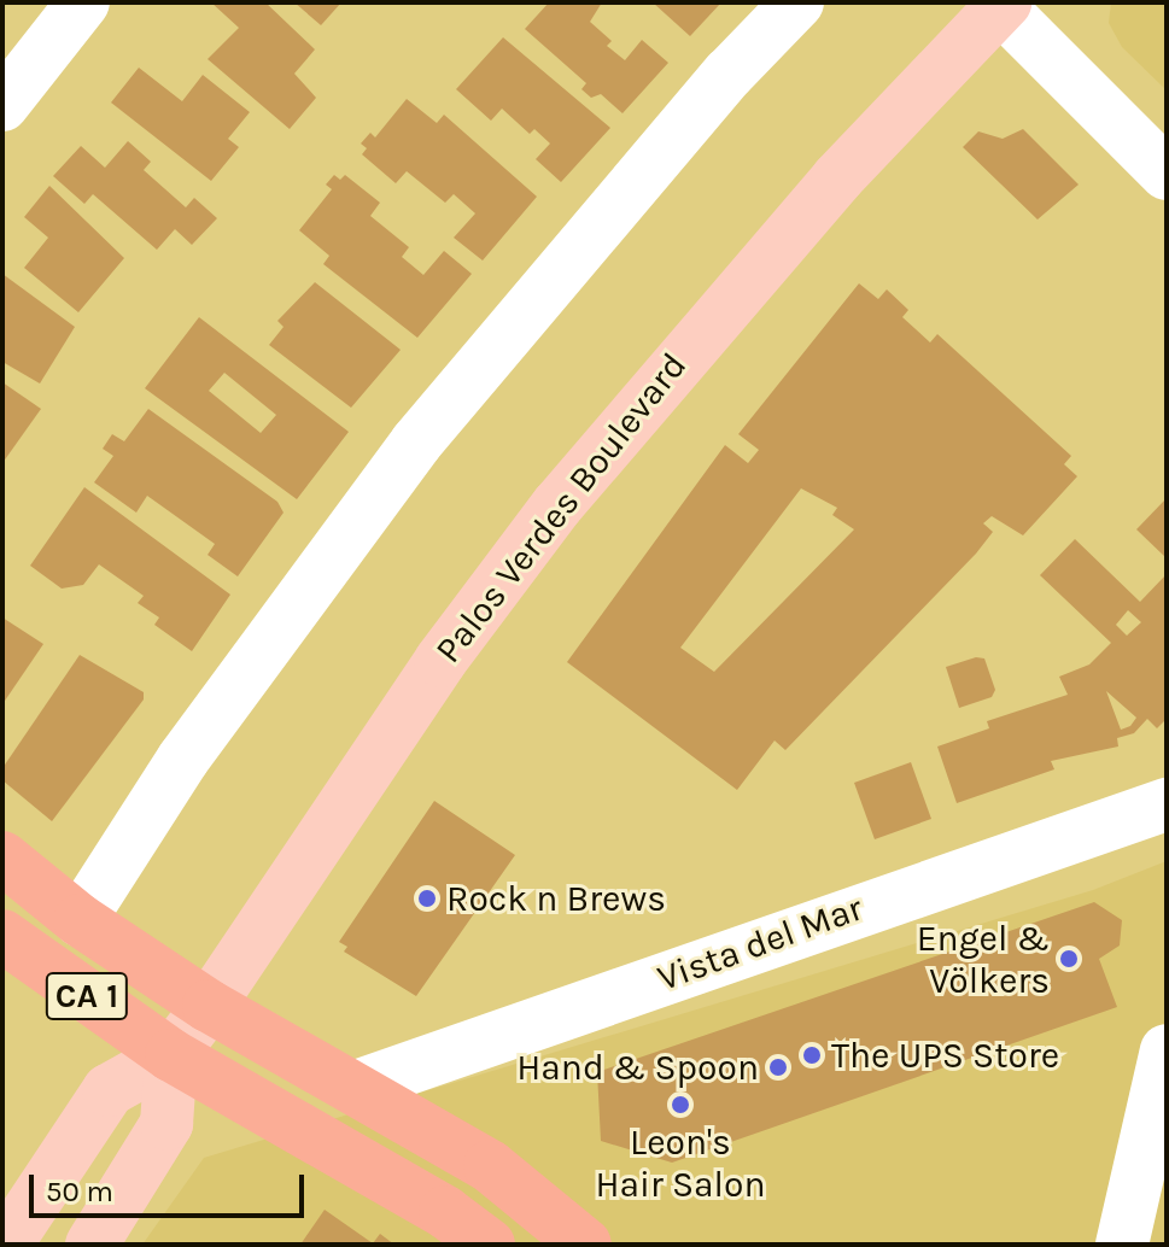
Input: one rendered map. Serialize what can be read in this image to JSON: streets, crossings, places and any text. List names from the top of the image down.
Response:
{
  "streets": {
    "highway": ["CA 1"],
    "main road": ["Palos Verdes Boulevard"],
    "street": ["Vista del Mar"]
  },
  "crossings": [
    ["Palos Verdes Boulevard", "CA 1"],
    ["Vista del Mar", "CA 1"]
  ],
  "places": [
    "Rock n Brews",
    "Engel & Völkers",
    "The UPS Store",
    "Hand & Spoon",
    "Leon's Hair Salon"
  ],
  "scale_bar": "50 m"
}
